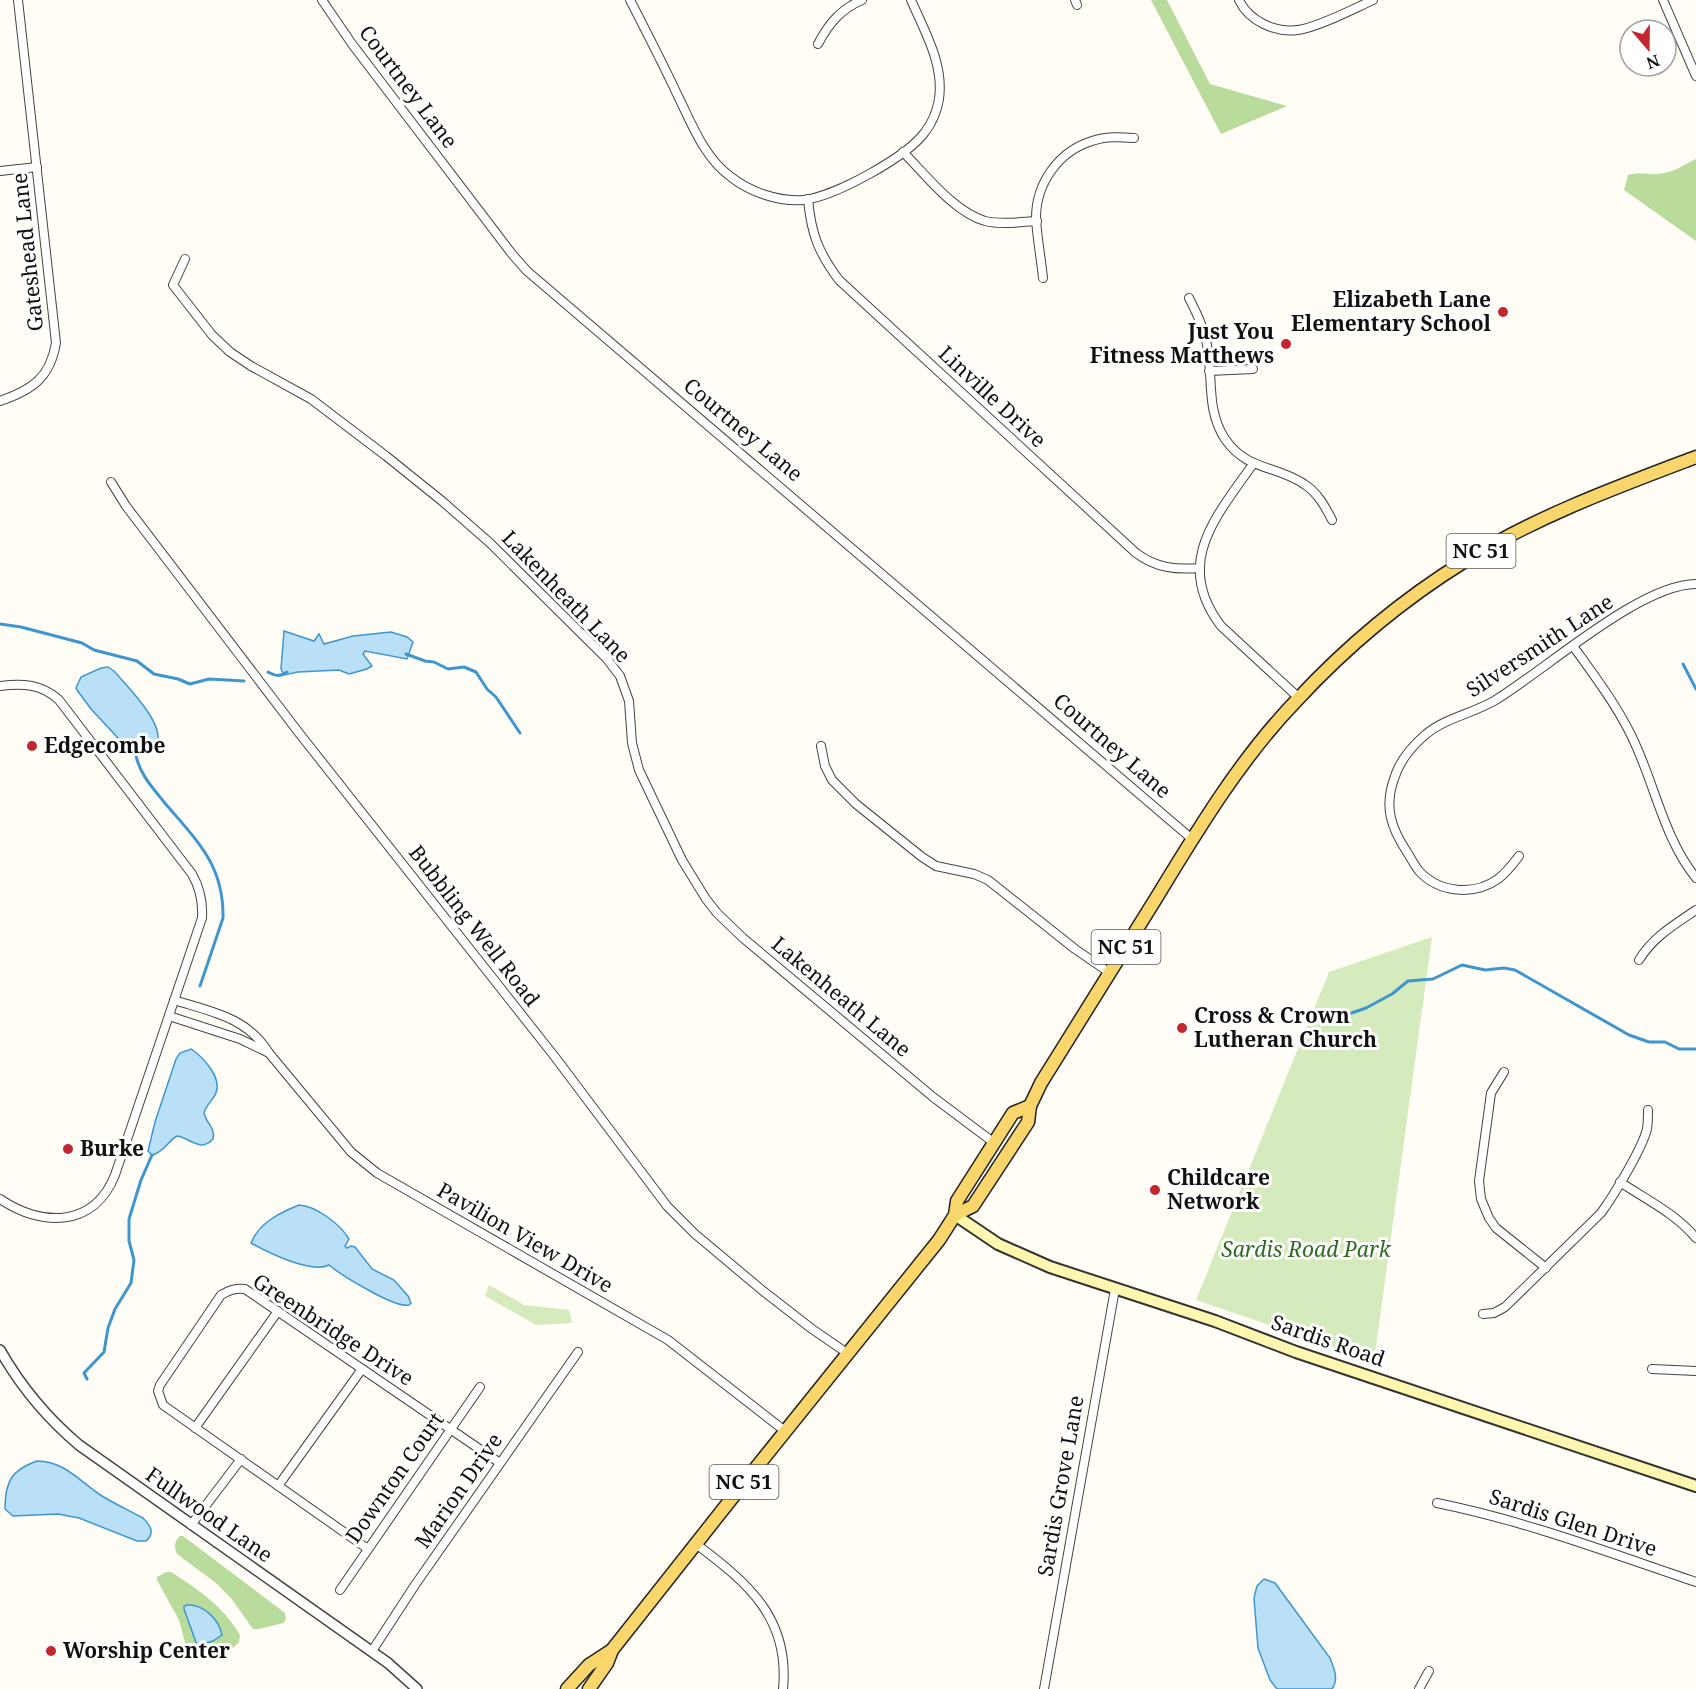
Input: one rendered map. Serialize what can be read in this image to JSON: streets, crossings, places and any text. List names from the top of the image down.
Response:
{
  "streets": {
    "main road": ["NC 51", "Sardis Road"],
    "street": [
      "Courtney Lane",
      "Gateshead Lane",
      "Linville Drive",
      "Lakenheath Lane",
      "Silversmith Lane",
      "Bubbling Well Road",
      "Pavilion View Drive",
      "Greenbridge Drive",
      "Downton Court",
      "Sardis Grove Lane",
      "Marion Drive",
      "Fullwood Lane",
      "Sardis Glen Drive"
    ]
  },
  "crossings": [
    ["Courtney Lane", "NC 51"],
    ["NC 51", "Lakenheath Lane"],
    ["NC 51", "Bubbling Well Road"],
    ["NC 51", "Pavilion View Drive"],
    ["NC 51", "Sardis Road"],
    ["Greenbridge Drive", "Downton Court"],
    ["Greenbridge Drive", "Marion Drive"],
    ["Sardis Road", "Sardis Grove Lane"],
    ["Marion Drive", "Fullwood Lane"]
  ],
  "parks": ["Sardis Road Park"],
  "places": [
    "Elizabeth Lane Elementary School",
    "Just You Fitness Matthews",
    "Edgecombe",
    "Cross & Crown Lutheran Church",
    "Burke",
    "Childcare Network",
    "Worship Center"
  ],
  "north": "bottom"
}
